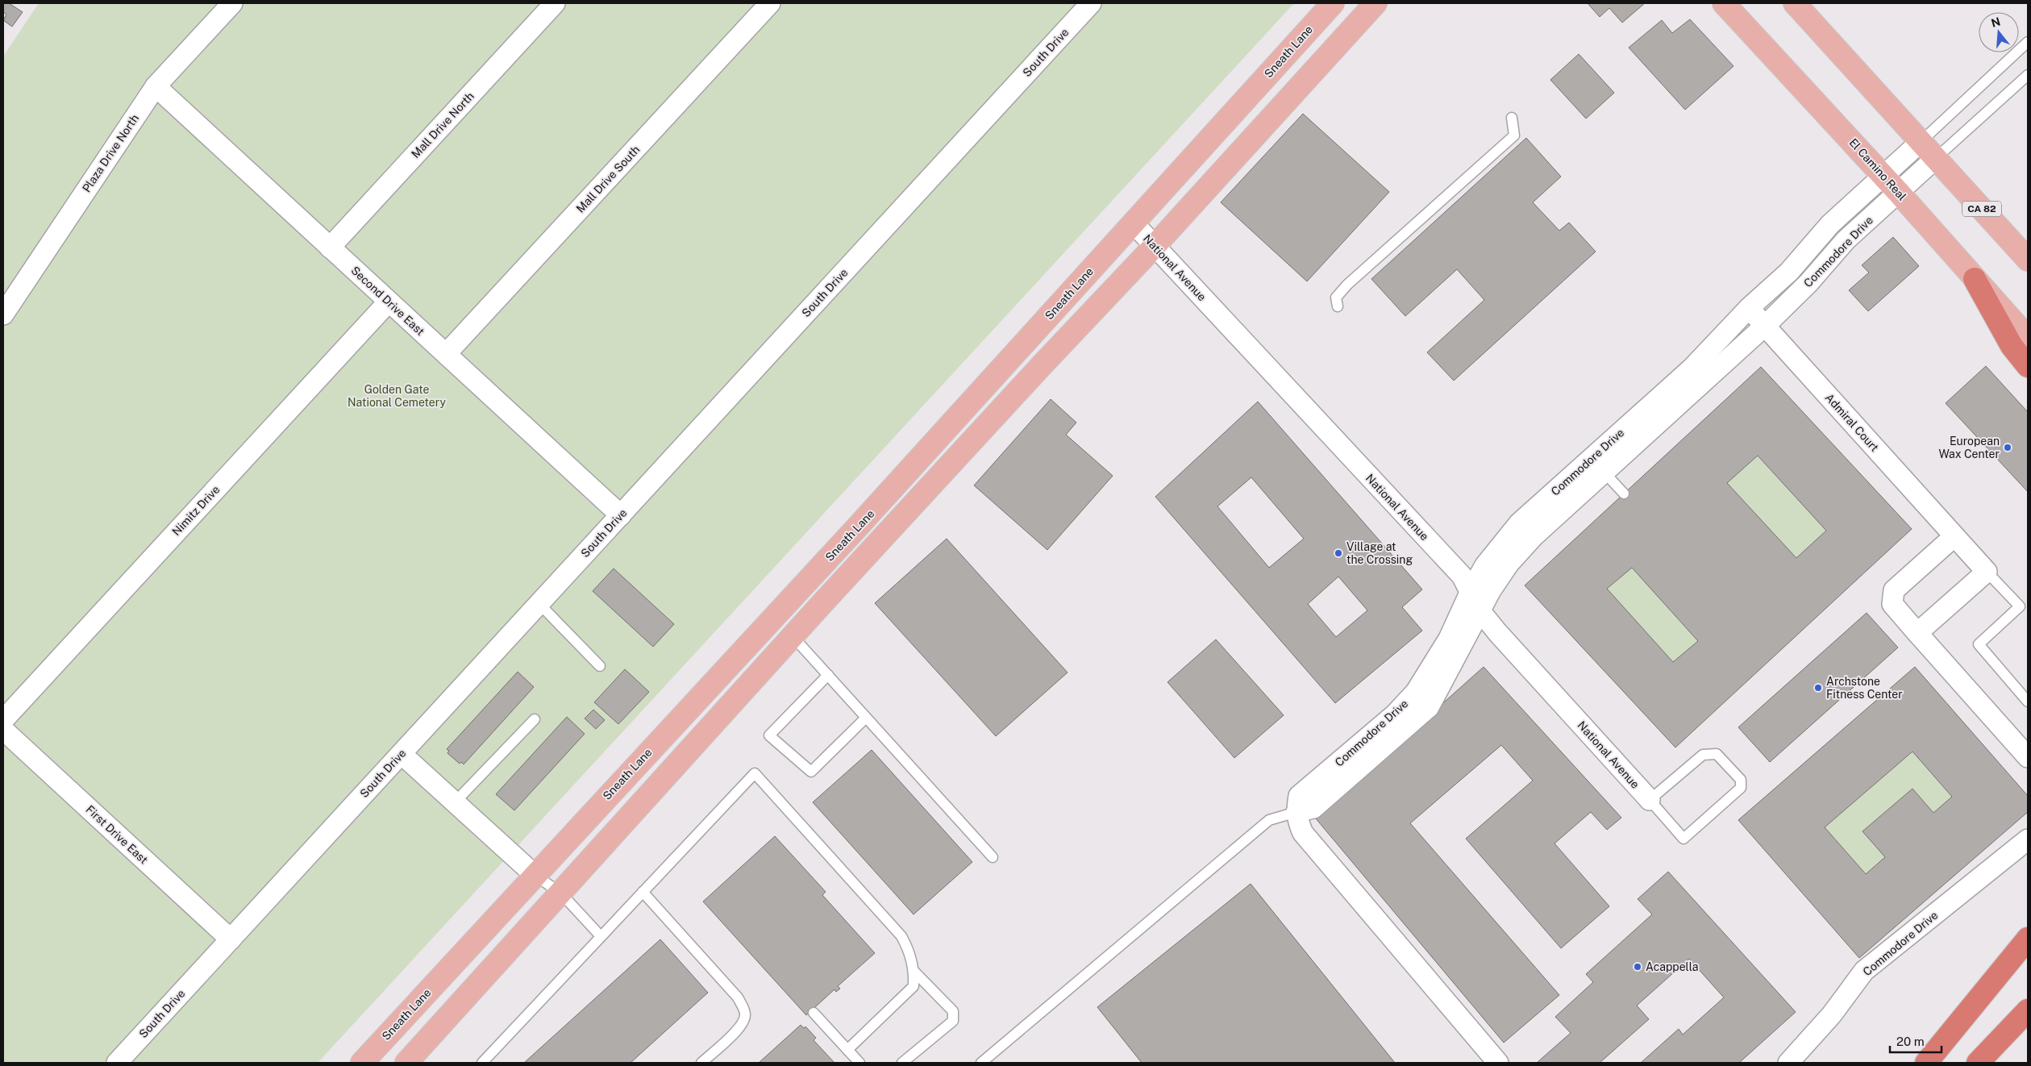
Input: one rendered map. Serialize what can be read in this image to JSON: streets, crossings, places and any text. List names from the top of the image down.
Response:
{
  "streets": {
    "main road": ["Sneath Lane", "El Camino Real", "CA 82"],
    "street": [
      "South Drive",
      "Mall Drive North",
      "Plaza Drive North",
      "Mall Drive South",
      "Commodore Drive",
      "National Avenue",
      "Second Drive East",
      "Admiral Court",
      "Nimitz Drive",
      "First Drive East"
    ]
  },
  "crossings": [
    ["Sneath Lane", "National Avenue"],
    ["South Drive", "Second Drive East"],
    ["South Drive", "First Drive East"],
    ["Mall Drive North", "Second Drive East"],
    ["Plaza Drive North", "Second Drive East"],
    ["El Camino Real", "Commodore Drive"],
    ["Mall Drive South", "Second Drive East"],
    ["CA 82", "Commodore Drive"],
    ["Commodore Drive", "National Avenue"],
    ["Commodore Drive", "Admiral Court"],
    ["Second Drive East", "Nimitz Drive"]
  ],
  "parks": ["Golden Gate National Cemetery"],
  "places": [
    "European Wax Center",
    "Village at the Crossing",
    "Archstone Fitness Center",
    "Acappella"
  ],
  "scale_bar": "20 m",
  "north": "top"
}
